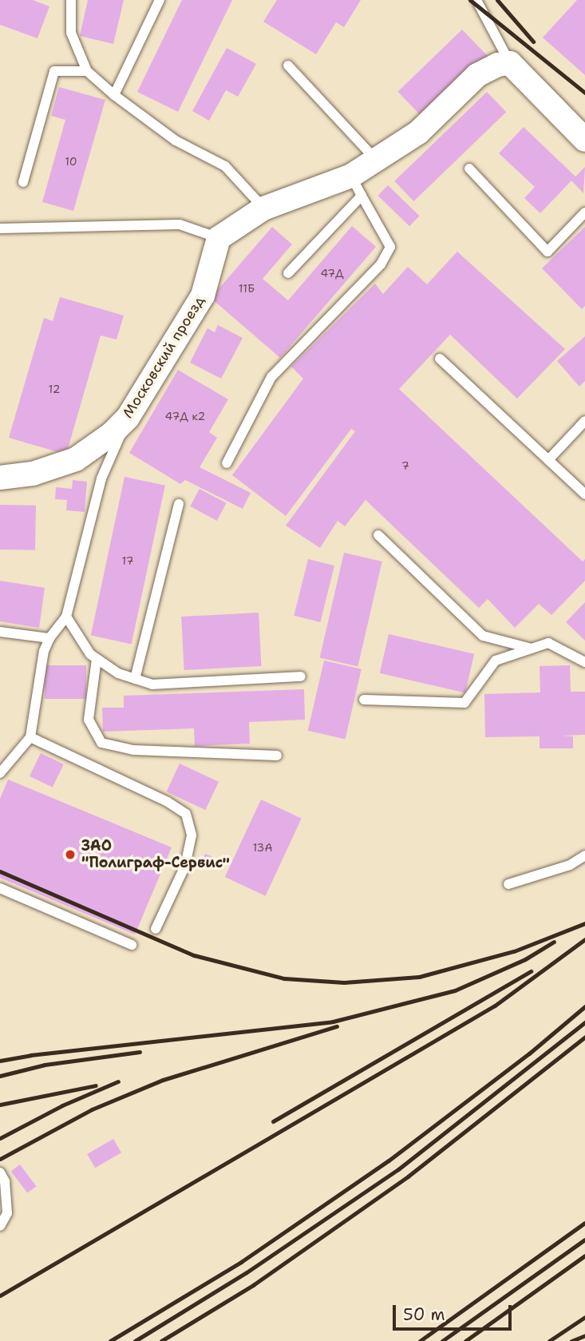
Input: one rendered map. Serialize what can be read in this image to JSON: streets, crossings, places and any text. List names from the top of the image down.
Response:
{
  "streets": {
    "street": ["Московский проезд"]
  },
  "places": ["ЗАО \"Полиграф-Сервис\""],
  "house_numbers": [
    "10",
    "47Д",
    "11Б",
    "12",
    "47Д к2",
    "7",
    "17",
    "13А"
  ],
  "scale_bar": "50 m"
}
